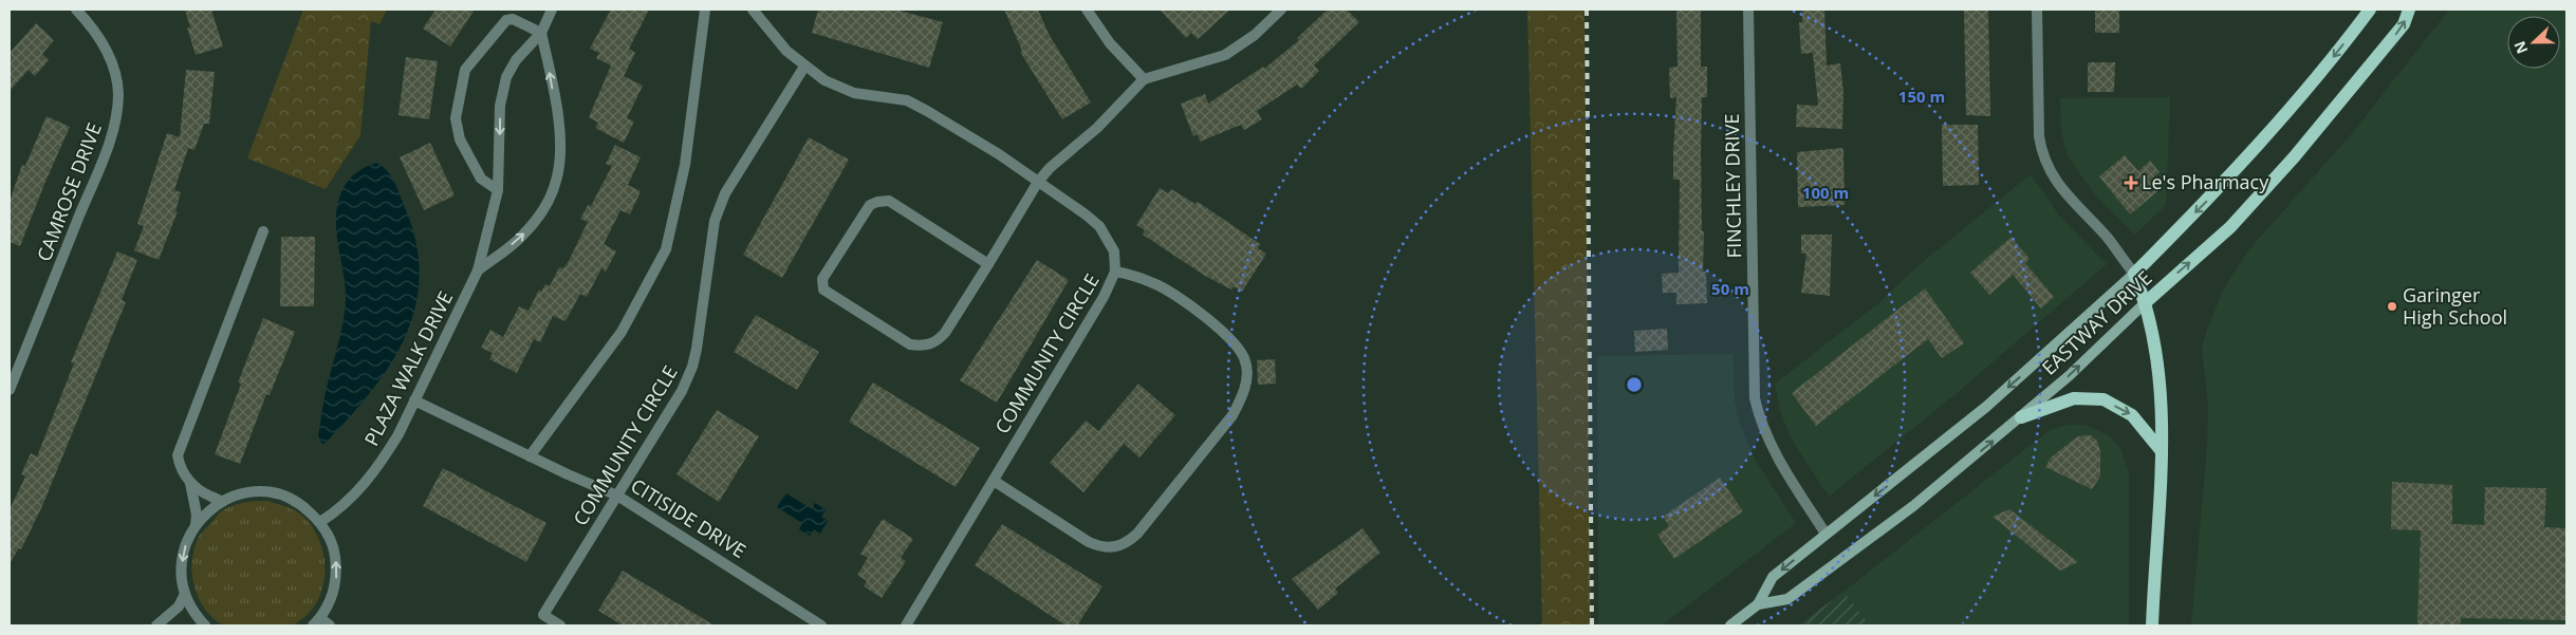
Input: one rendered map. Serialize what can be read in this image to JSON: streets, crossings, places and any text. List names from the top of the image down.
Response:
{
  "streets": {
    "main road": ["EASTWAY DRIVE"],
    "street": [
      "FINCHLEY DRIVE",
      "CAMROSE DRIVE",
      "COMMUNITY CIRCLE",
      "PLAZA WALK DRIVE",
      "CITISIDE DRIVE"
    ]
  },
  "crossings": [
    ["FINCHLEY DRIVE", "EASTWAY DRIVE"],
    ["COMMUNITY CIRCLE", "CITISIDE DRIVE"],
    ["PLAZA WALK DRIVE", "CITISIDE DRIVE"]
  ],
  "places": {
    "health": ["Le's Pharmacy"],
    "other": ["Garinger High School"]
  },
  "north": "left",
  "rings": ["150 m", "100 m", "50 m"]
}
